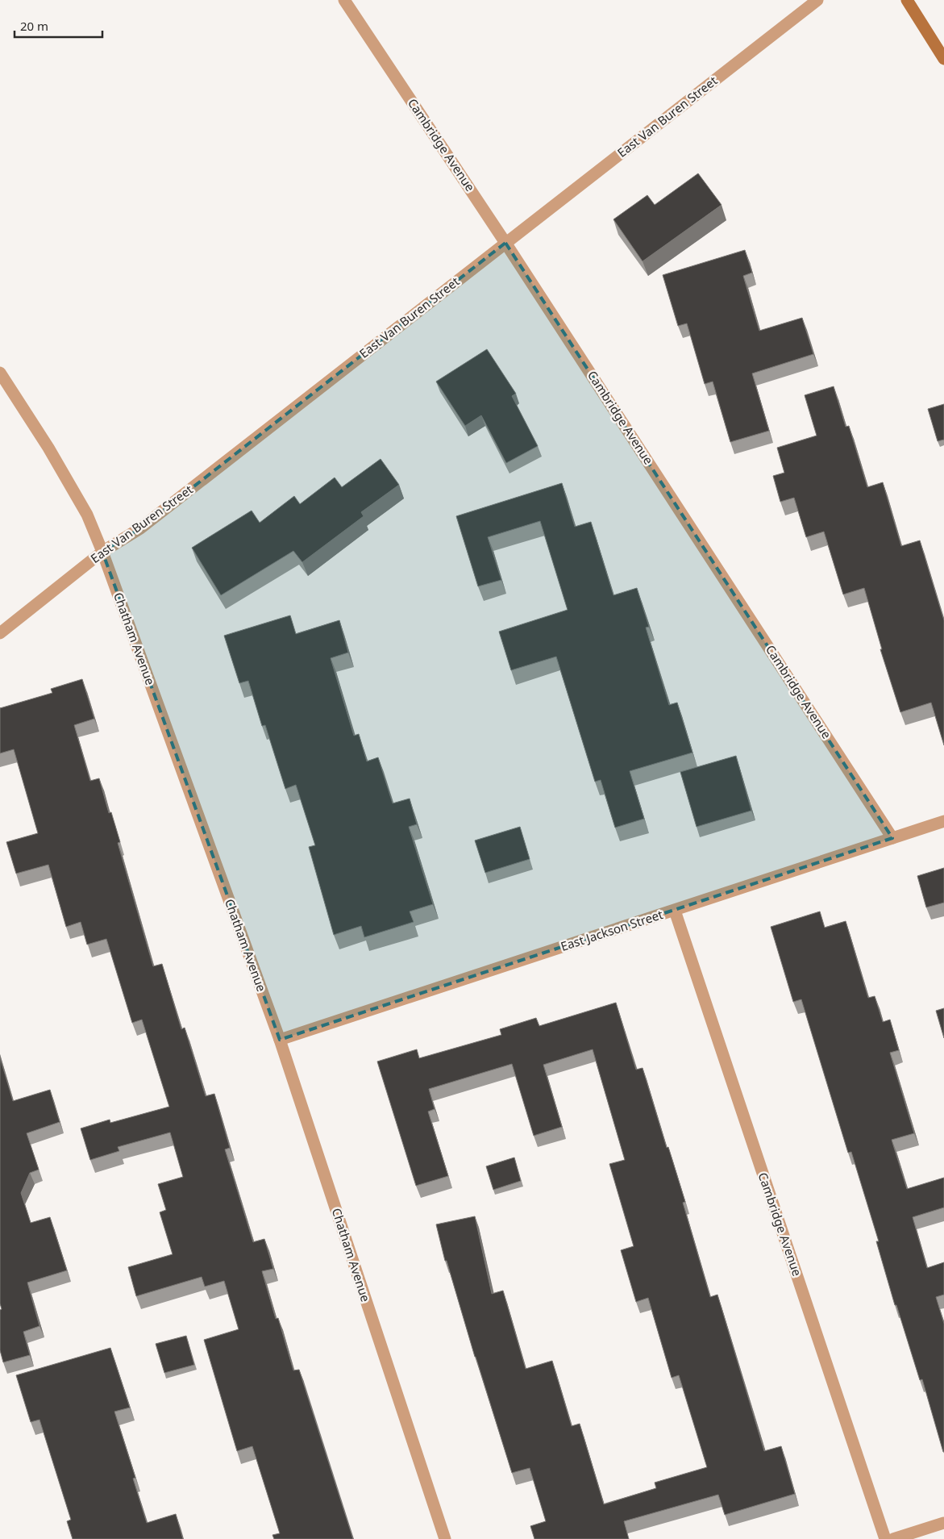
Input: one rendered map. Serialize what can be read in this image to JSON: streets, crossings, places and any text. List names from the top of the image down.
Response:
{
  "streets": {
    "street": [
      "East Van Buren Street",
      "Cambridge Avenue",
      "Chatham Avenue",
      "East Jackson Street"
    ]
  },
  "crossings": [
    ["East Van Buren Street", "Cambridge Avenue"],
    ["East Van Buren Street", "Chatham Avenue"],
    ["Cambridge Avenue", "East Jackson Street"],
    ["Chatham Avenue", "East Jackson Street"]
  ],
  "scale_bar": "20 m"
}
